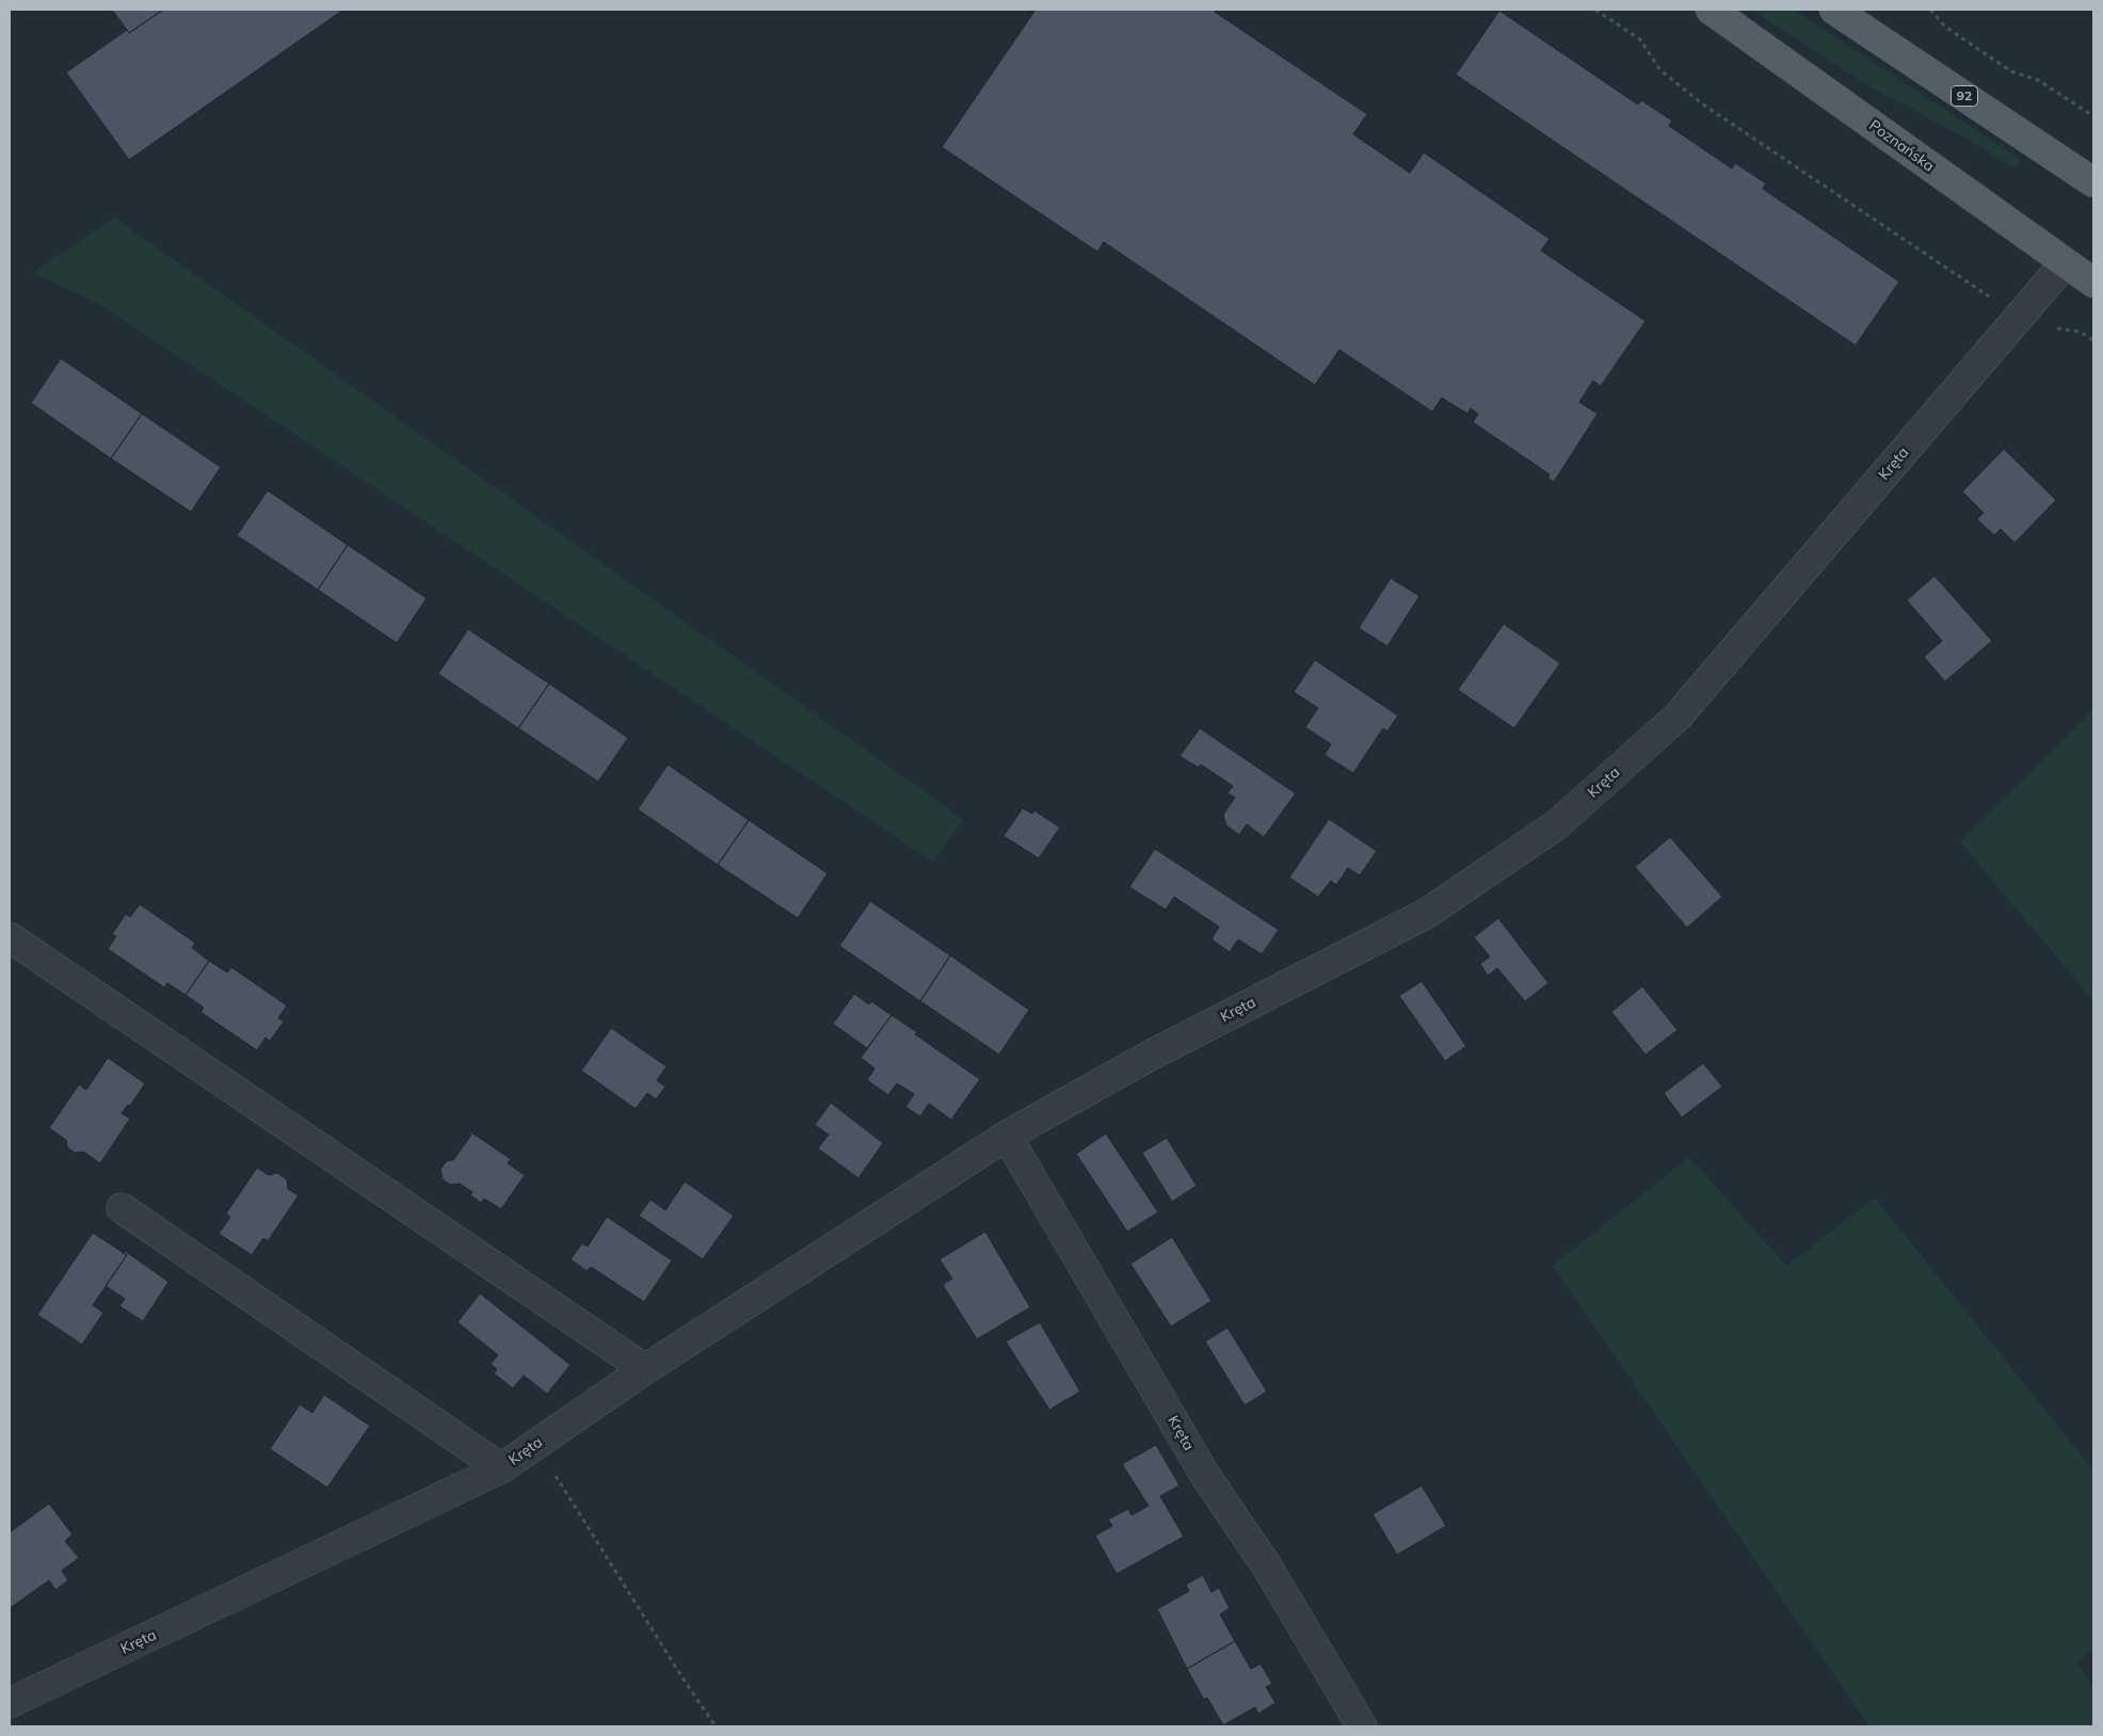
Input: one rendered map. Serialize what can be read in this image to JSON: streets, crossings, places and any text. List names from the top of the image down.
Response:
{
  "streets": {
    "main road": ["92", "Poznańska"],
    "street": ["Kręta"]
  },
  "crossings": [
    ["Poznańska", "Kręta"]
  ]
}
